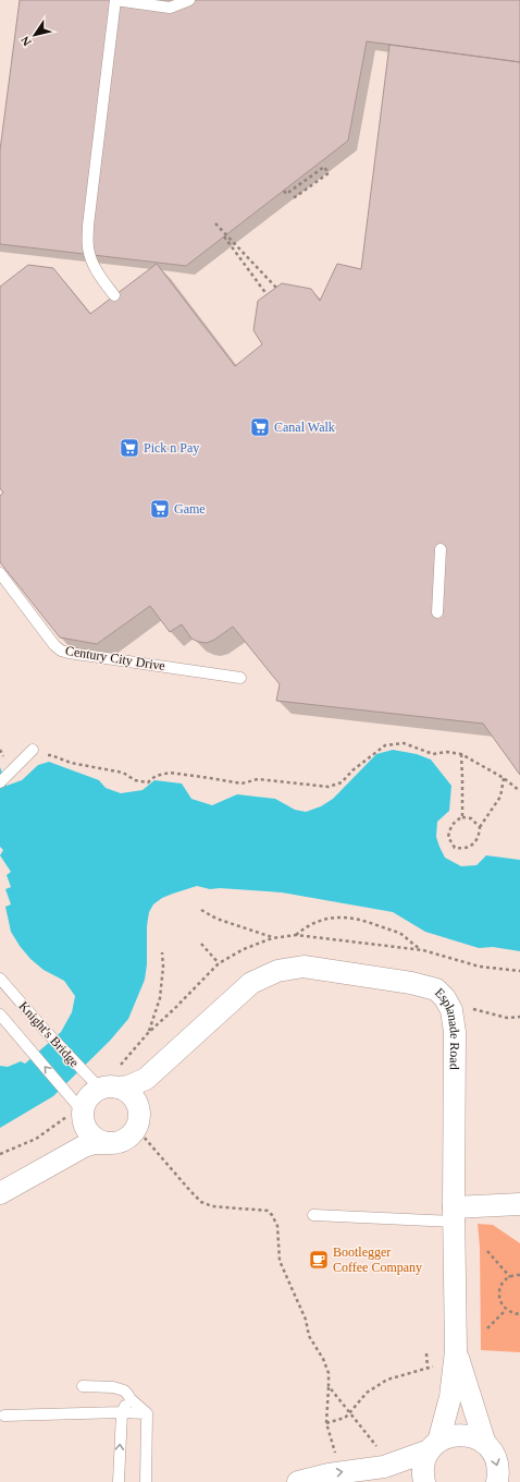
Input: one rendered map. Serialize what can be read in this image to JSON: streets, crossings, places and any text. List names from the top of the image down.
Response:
{
  "streets": {
    "street": ["Esplanade Road"],
    "lane": ["Century City Drive", "Knight's Bridge"]
  },
  "crossings": [
    ["Esplanade Road", "Knight's Bridge"]
  ],
  "places": {
    "supermarket": ["Canal Walk", "Pick n Pay", "Game"],
    "cafe": ["Bootlegger Coffee Company"]
  },
  "north": "bottom left"
}
